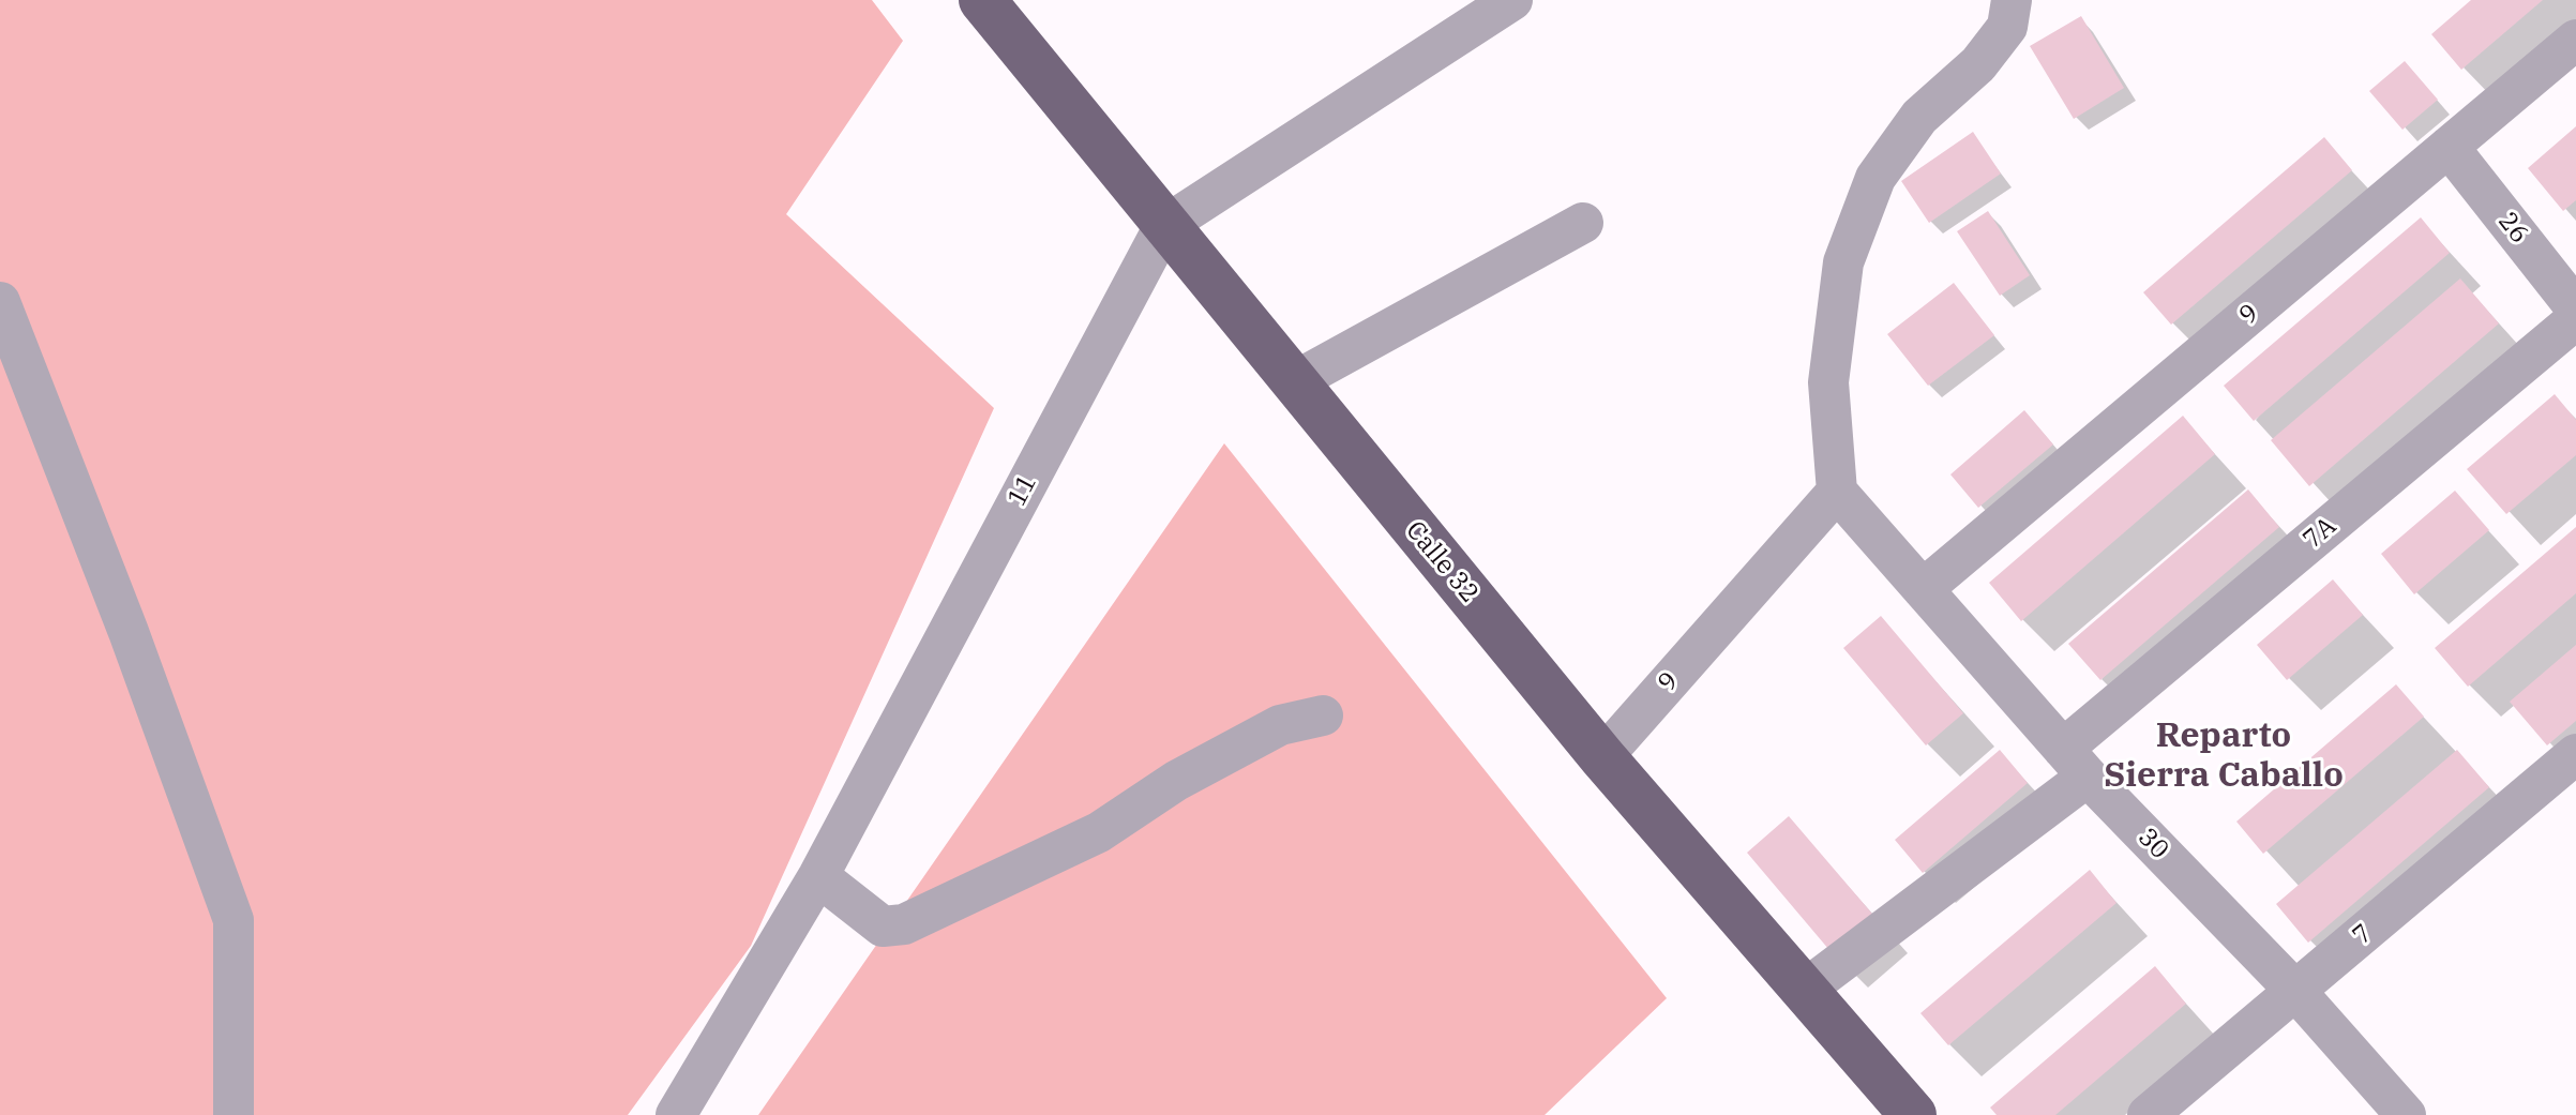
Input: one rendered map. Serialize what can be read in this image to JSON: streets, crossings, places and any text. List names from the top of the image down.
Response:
{
  "streets": {
    "main road": ["Calle 32"],
    "street": [
      "26",
      "9",
      "11",
      "7A",
      "30",
      "7"
    ]
  },
  "crossings": [
    ["26", "9"],
    ["9", "Calle 32"],
    ["9", "30"],
    ["11", "Calle 32"],
    ["7A", "Calle 32"],
    ["7A", "30"],
    ["30", "7"]
  ],
  "districts": ["Reparto Sierra Caballo"]
}
